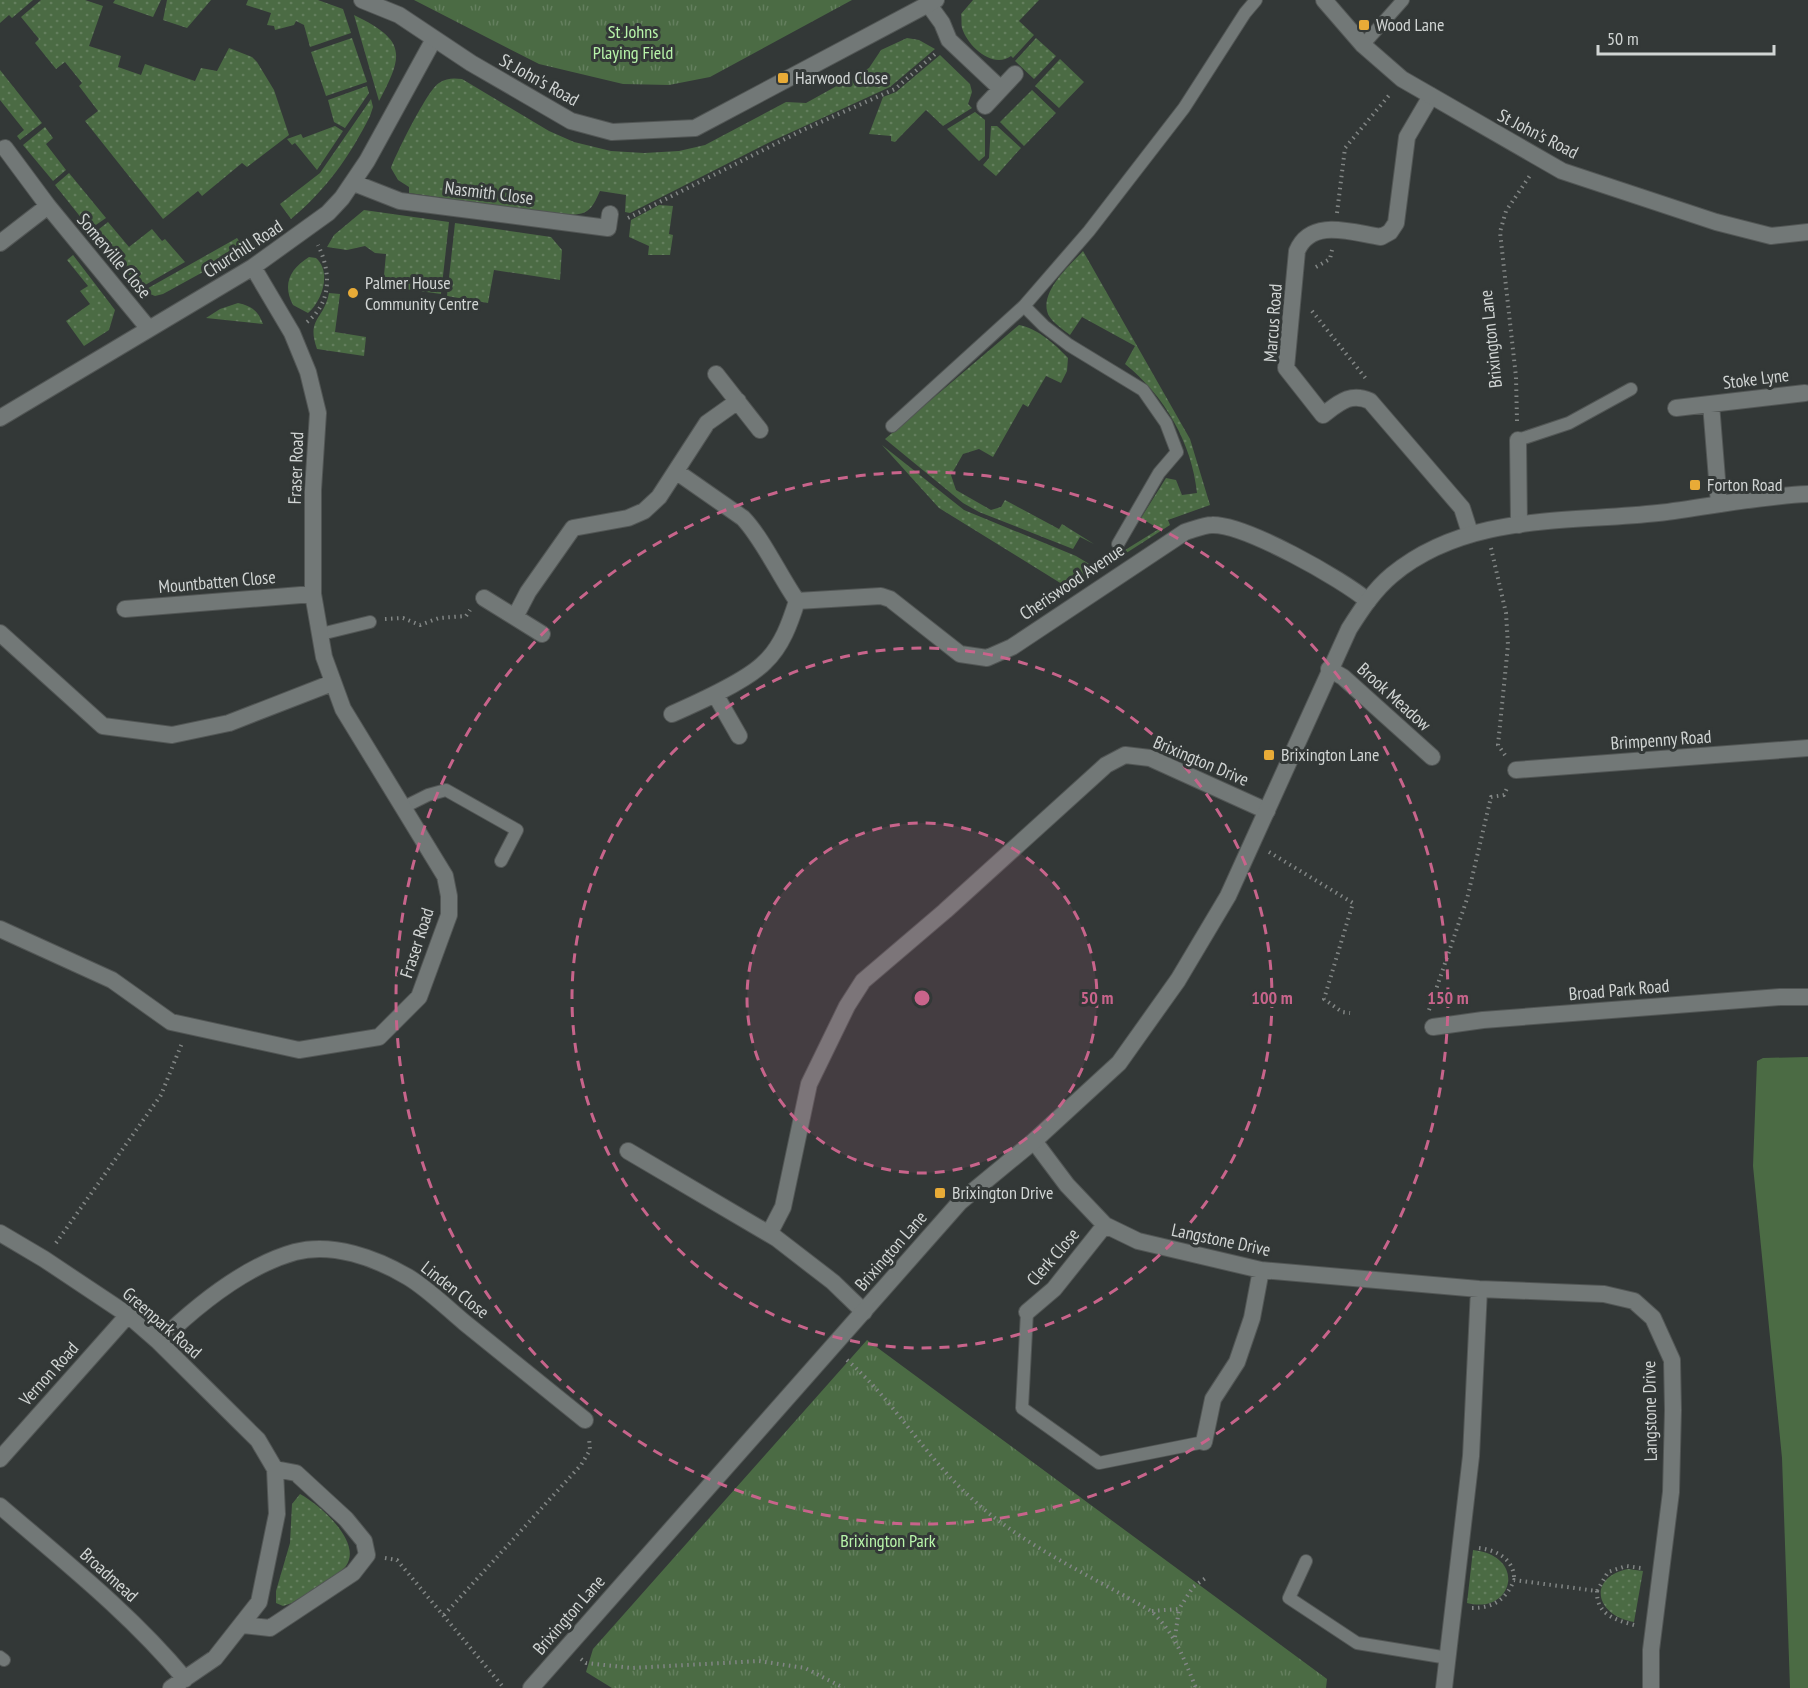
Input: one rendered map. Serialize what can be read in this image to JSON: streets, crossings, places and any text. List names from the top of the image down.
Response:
{
  "streets": {
    "street": [
      "St John's Road",
      "Nasmith Close",
      "Churchill Road",
      "Somerville Close",
      "Marcus Road",
      "Brixington Lane",
      "Stoke Lyne",
      "Fraser Road",
      "Mountbatten Close",
      "Cheriswood Avenue",
      "Brook Meadow",
      "Brimpenny Road",
      "Brixington Drive",
      "Broad Park Road",
      "Langstone Drive",
      "Clerk Close",
      "Linden Close",
      "Greenpark Road",
      "Vernon Road",
      "Broadmead"
    ]
  },
  "crossings": [
    ["St John's Road", "Churchill Road"],
    ["St John's Road", "Marcus Road"],
    ["St John's Road", "Brixington Lane"],
    ["Nasmith Close", "Churchill Road"],
    ["Churchill Road", "Somerville Close"],
    ["Churchill Road", "Fraser Road"],
    ["Marcus Road", "Brixington Lane"],
    ["Brixington Lane", "Cheriswood Avenue"],
    ["Brixington Lane", "Brook Meadow"],
    ["Brixington Lane", "Brixington Drive"],
    ["Brixington Lane", "Langstone Drive"],
    ["Fraser Road", "Mountbatten Close"],
    ["Langstone Drive", "Clerk Close"],
    ["Linden Close", "Greenpark Road"],
    ["Greenpark Road", "Vernon Road"],
    ["Greenpark Road", "Broadmead"]
  ],
  "parks": ["St Johns Playing Field", "Brixington Park"],
  "places": {
    "transit": [
      "Wood Lane",
      "Harwood Close",
      "Forton Road",
      "Brixington Lane",
      "Brixington Drive"
    ],
    "other": ["Palmer House Community Centre"]
  },
  "scale_bar": "50 m",
  "rings": ["50 m", "100 m", "150 m"]
}
